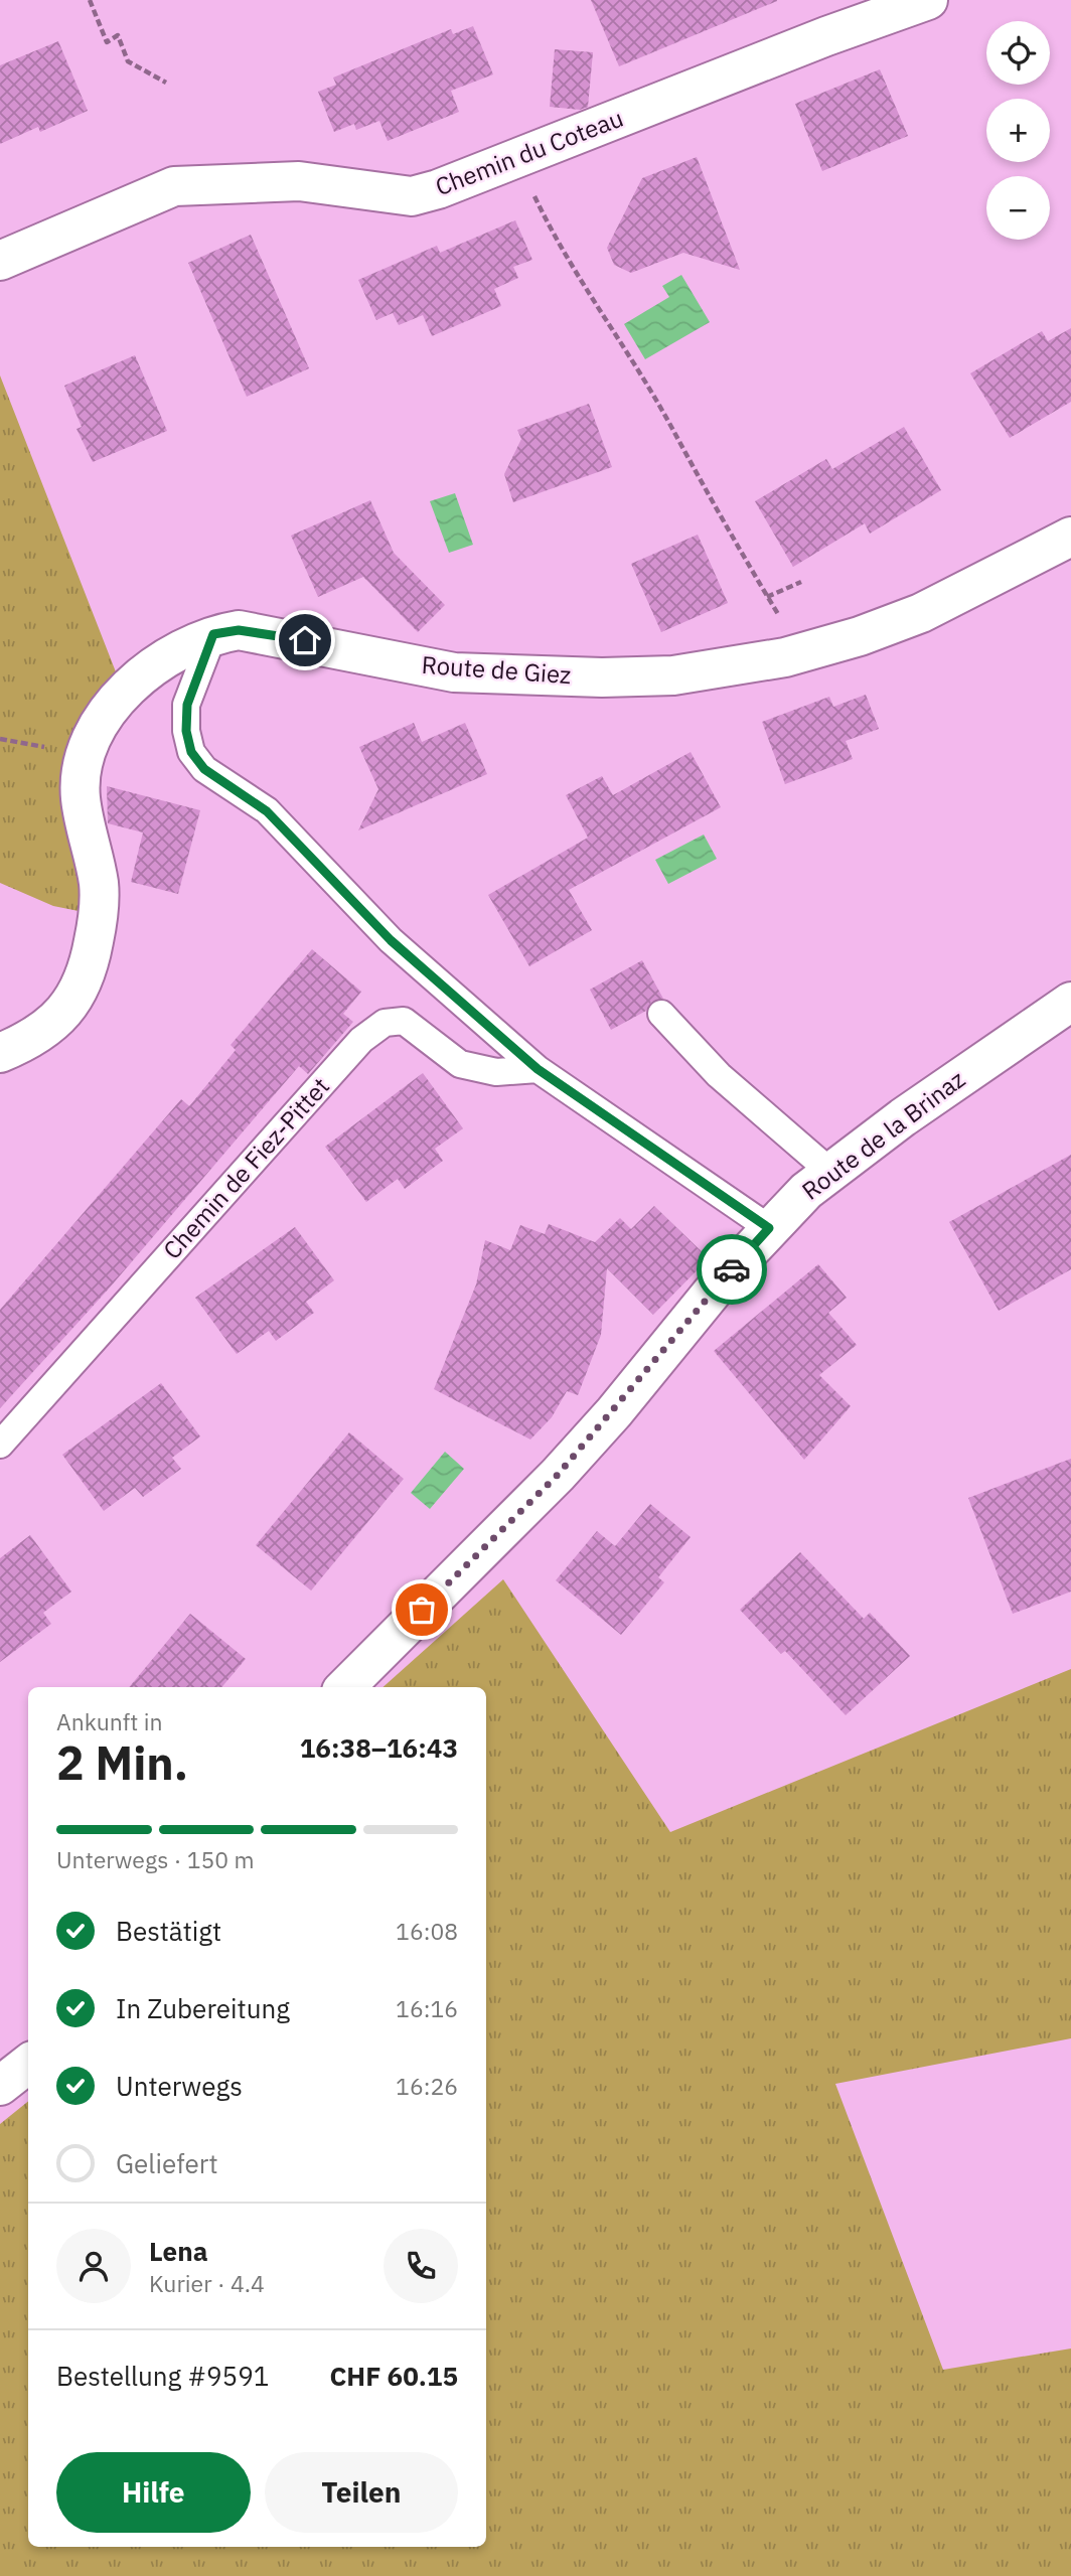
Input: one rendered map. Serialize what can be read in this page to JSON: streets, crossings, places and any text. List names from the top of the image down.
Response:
{
  "streets": {
    "street": ["Chemin du Coteau", "Route de Giez", "Route de la Brinaz"],
    "lane": ["Chemin de Fiez-Pittet"]
  },
  "page": {
    "map_buttons": ["+", "−"],
    "heading": ["2 Min.", "Ankunft in", "16:38–16:43"],
    "panel": [
      "Lena",
      "Kurier · 4.4",
      "Bestellung #9591",
      "CHF 60.15"
    ],
    "bar": "Unterwegs · 150 m",
    "list": [
      ["Bestätigt", "16:08"],
      ["In Zubereitung", "16:16"],
      ["Unterwegs", "16:26"],
      "Geliefert"
    ],
    "buttons": ["Hilfe", "Teilen"]
  }
}
